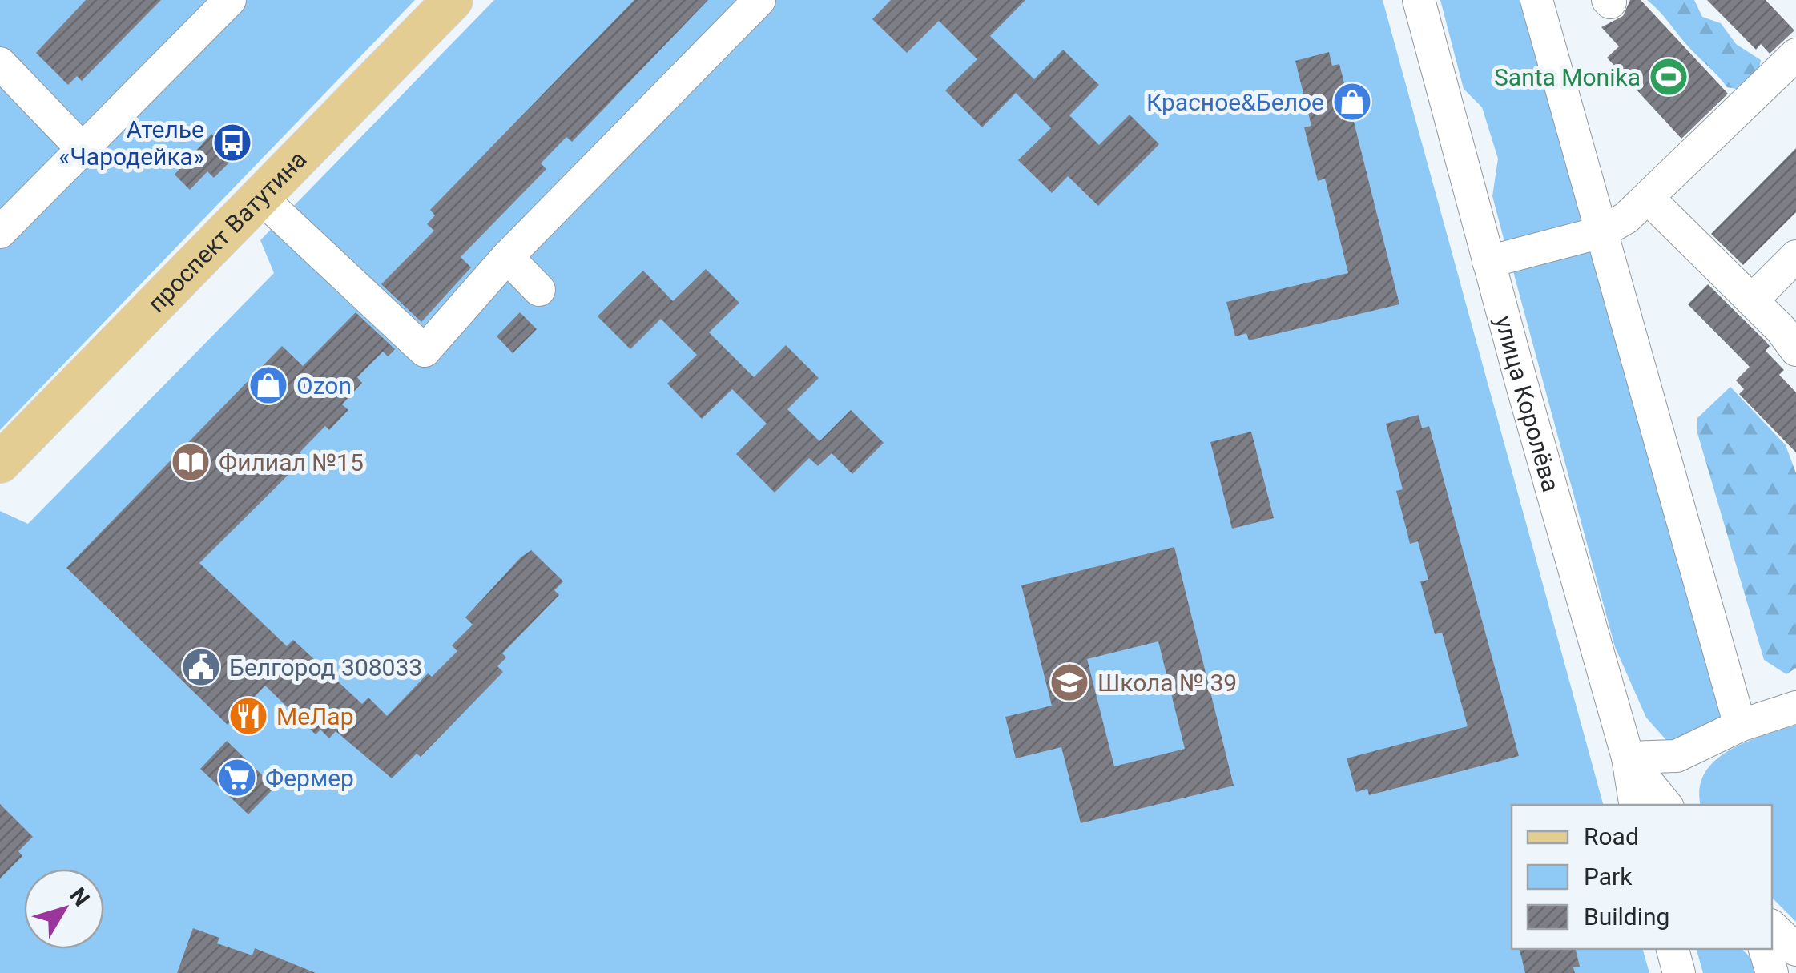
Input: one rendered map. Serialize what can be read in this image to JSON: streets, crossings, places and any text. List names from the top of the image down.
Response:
{
  "streets": {
    "main road": ["проспект Ватутина"],
    "street": ["улица Королёва"]
  },
  "places": {
    "sports": ["Santa Monika"],
    "shop": ["Красное&Белое", "Ozon"],
    "bus stop": ["Ателье «Чародейка»"],
    "library": ["Филиал №15"],
    "public building": ["Белгород 308033"],
    "school or university": ["Школа № 39"],
    "restaurant": ["МеЛар"],
    "supermarket": ["Фермер"]
  },
  "legend": ["Road", "Park", "Building"],
  "north": "top right"
}
